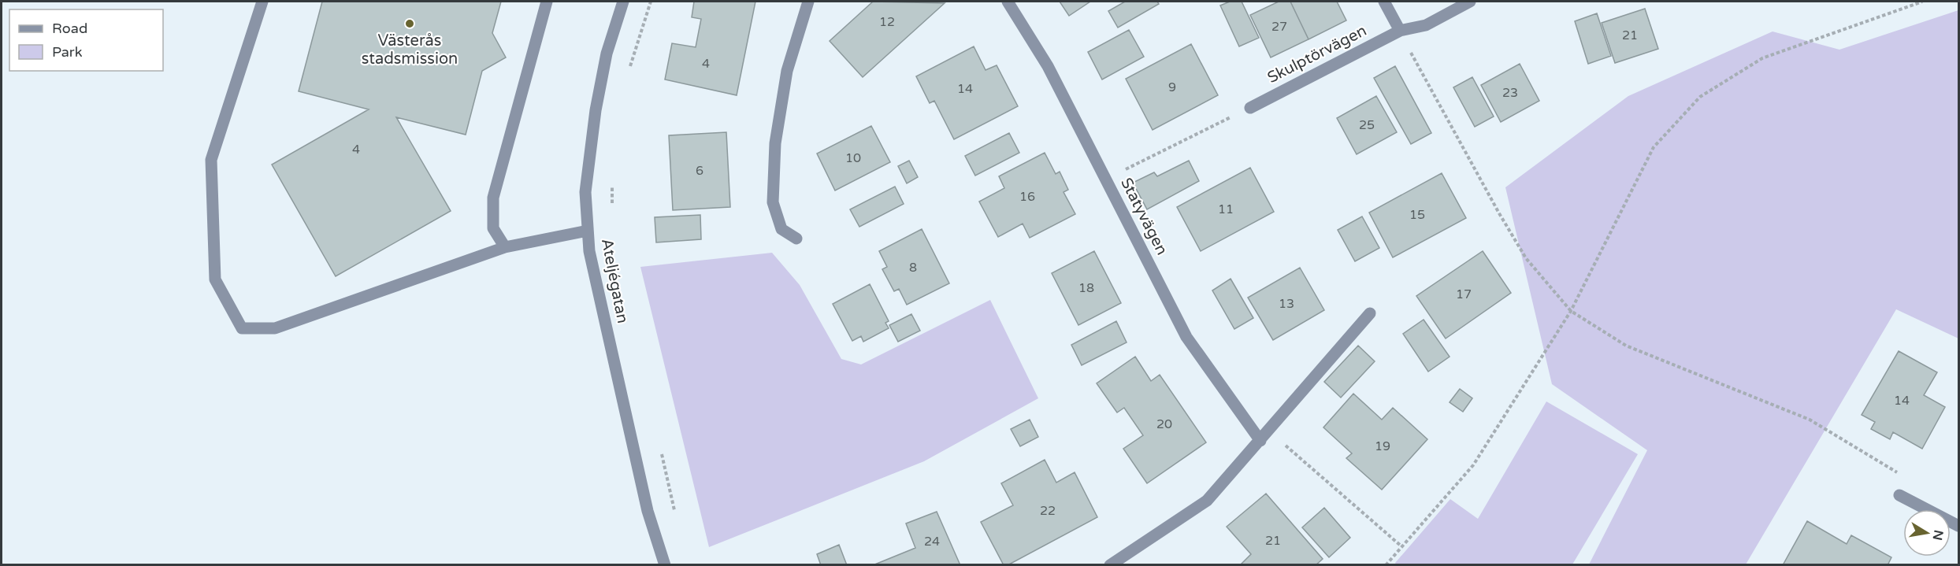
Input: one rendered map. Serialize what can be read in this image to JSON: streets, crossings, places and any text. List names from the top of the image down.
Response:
{
  "streets": {
    "street": ["Skulptörvägen", "Statyvägen", "Ateljégatan"]
  },
  "places": ["Västerås stadsmission"],
  "house_numbers": [
    "12",
    "27",
    "21",
    "4",
    "9",
    "14",
    "23",
    "25",
    "4",
    "10",
    "6",
    "16",
    "11",
    "15",
    "8",
    "18",
    "17",
    "13",
    "14",
    "20",
    "19",
    "22",
    "21",
    "24"
  ],
  "legend": ["Road", "Park"],
  "north": "right"
}
